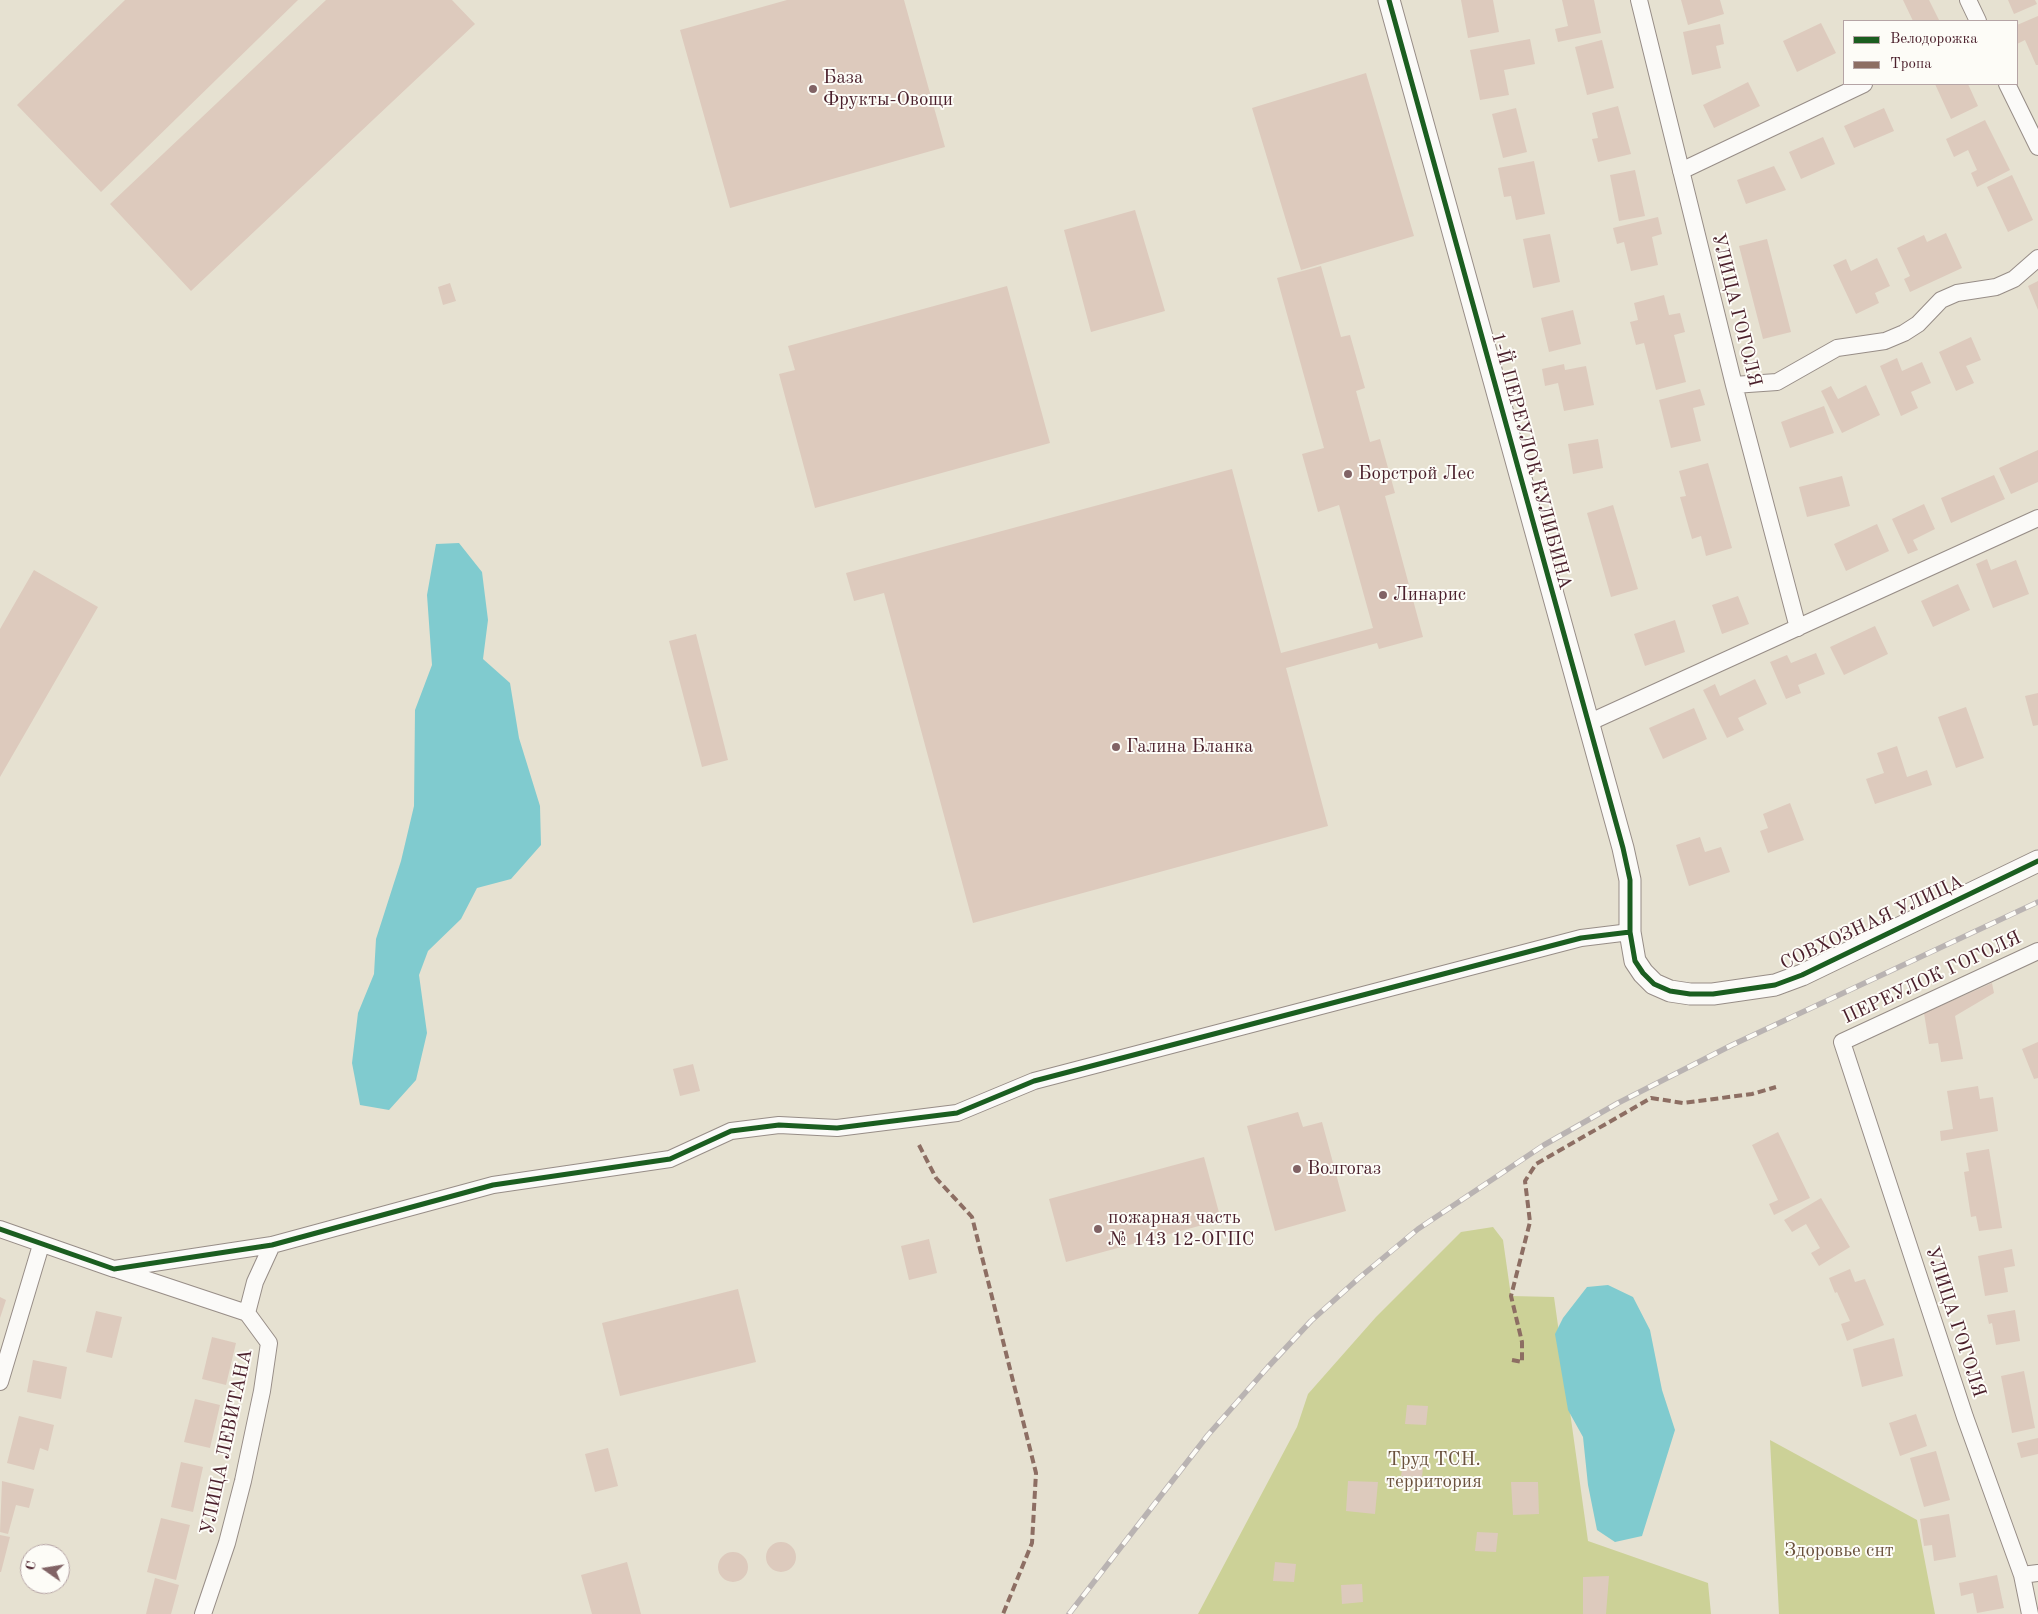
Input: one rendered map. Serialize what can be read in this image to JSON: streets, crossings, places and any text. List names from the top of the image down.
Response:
{
  "streets": {
    "street": [
      "УЛИЦА ГОГОЛЯ",
      "1-Й ПЕРЕУЛОК КУЛИБИНА",
      "СОВХОЗНАЯ УЛИЦА",
      "ПЕРЕУЛОК ГОГОЛЯ",
      "УЛИЦА ЛЕВИТАНА"
    ]
  },
  "crossings": [
    ["УЛИЦА ГОГОЛЯ", "ПЕРЕУЛОК ГОГОЛЯ"],
    ["1-Й ПЕРЕУЛОК КУЛИБИНА", "СОВХОЗНАЯ УЛИЦА"]
  ],
  "parks": ["Труд ТСН. территория", "Здоровье снт"],
  "places": [
    "База Фрукты-Овощи",
    "Борстрой Лес",
    "Линарис",
    "Галина Бланка",
    "Волгогаз",
    "пожарная часть № 143 12-ОГПС"
  ],
  "legend": ["Велодорожка", "Тропа"],
  "north": "left"
}
